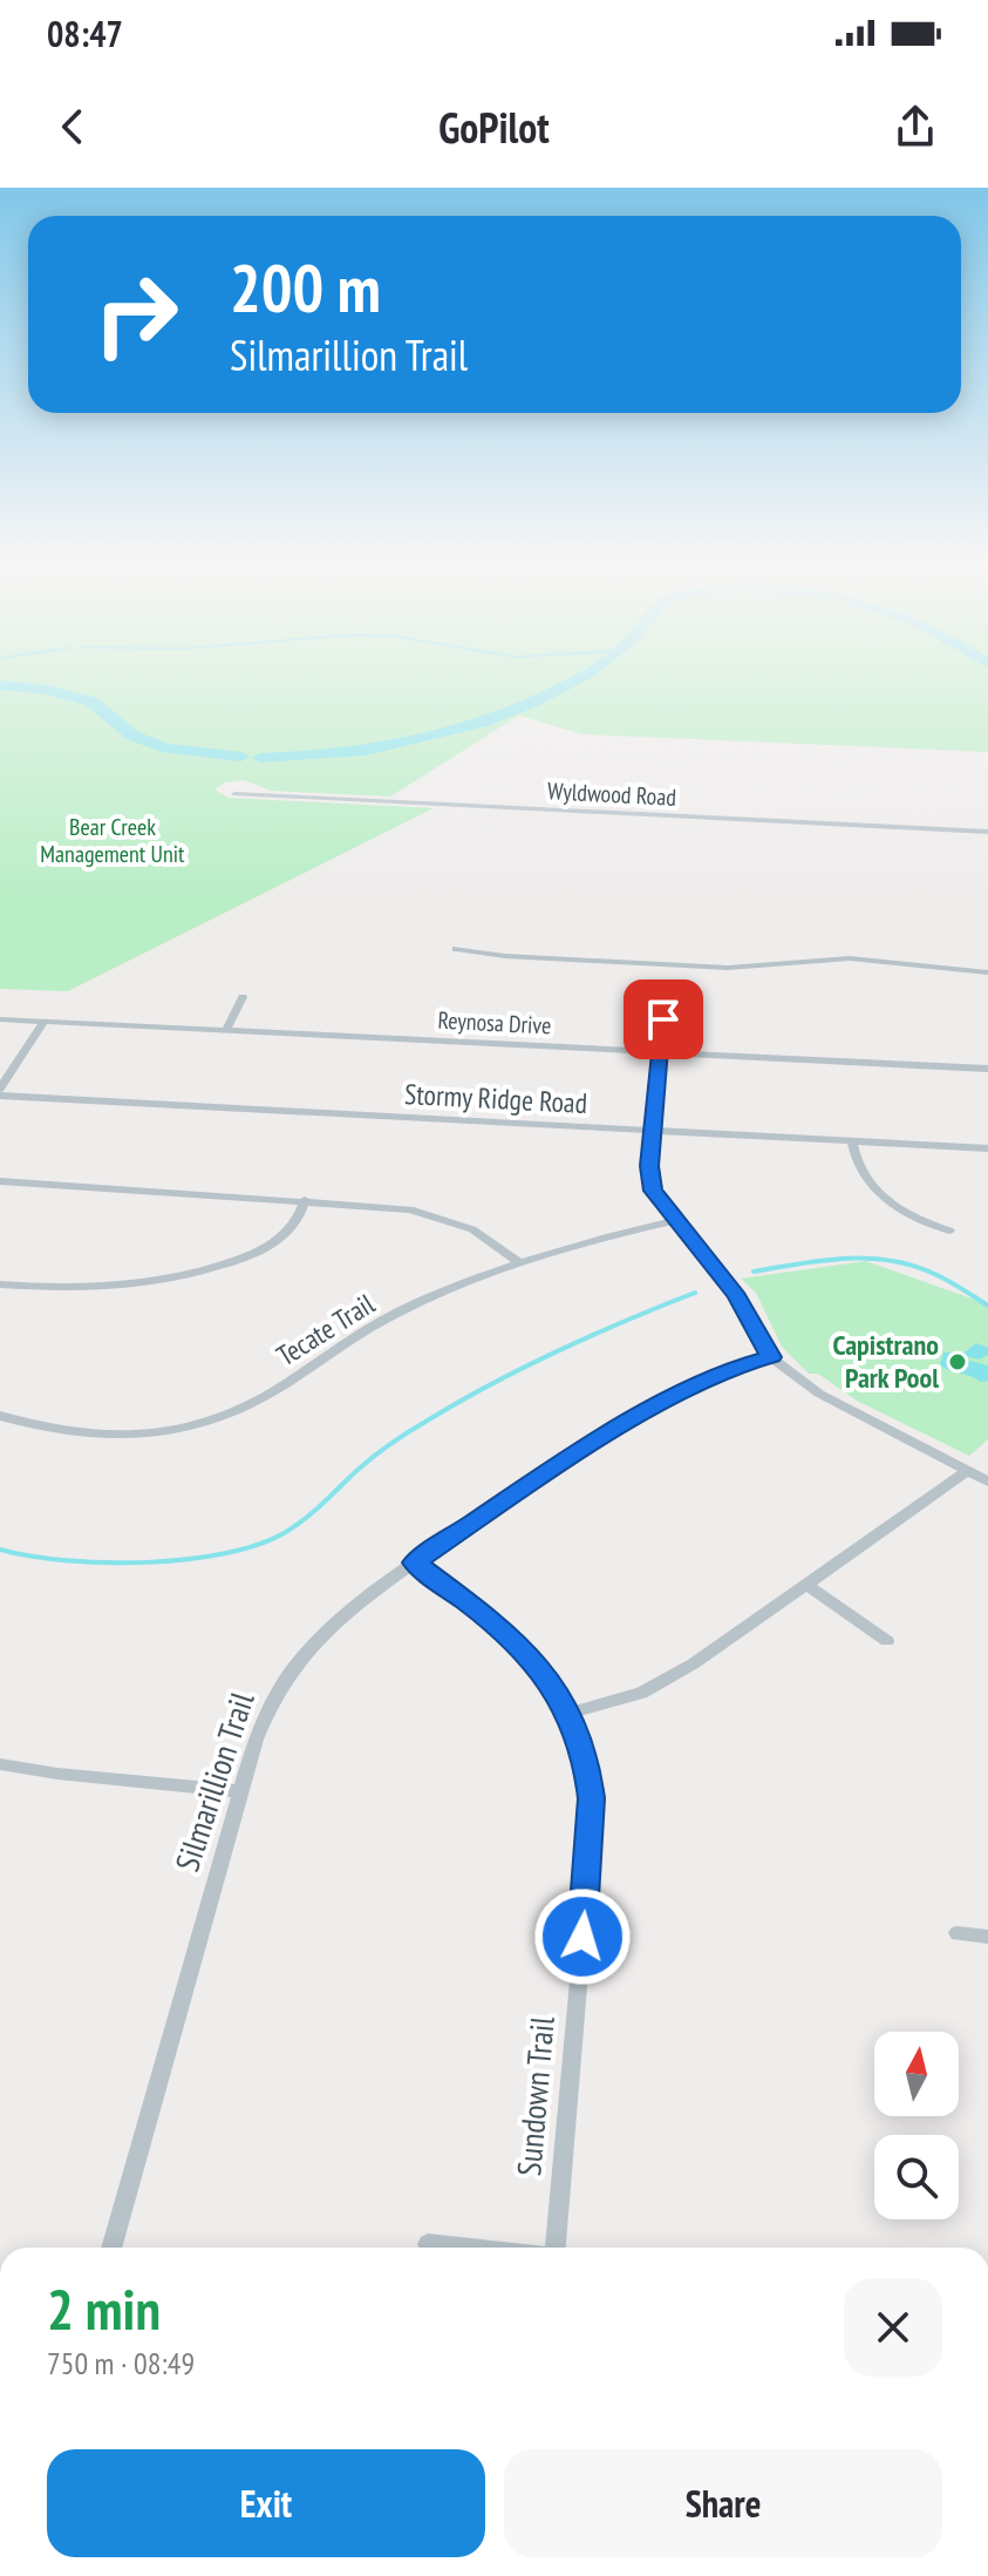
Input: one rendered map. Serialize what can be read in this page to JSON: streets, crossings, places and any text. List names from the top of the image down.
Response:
{
  "streets": {
    "street": [
      "Wyldwood Road",
      "Reynosa Drive",
      "Stormy Ridge Road",
      "Tecate Trail",
      "Silmarillion Trail",
      "Sundown Trail"
    ]
  },
  "crossings": [
    ["Silmarillion Trail", "Sundown Trail"]
  ],
  "parks": ["Bear Creek Management Unit"],
  "places": ["Capistrano Park Pool"],
  "north": "top",
  "page": {
    "status": "08:47",
    "header": "GoPilot",
    "turn": ["200 m", "Silmarillion Trail"],
    "heading": ["2 min", "750 m · 08:49"],
    "buttons": ["Exit", "Share"]
  }
}
